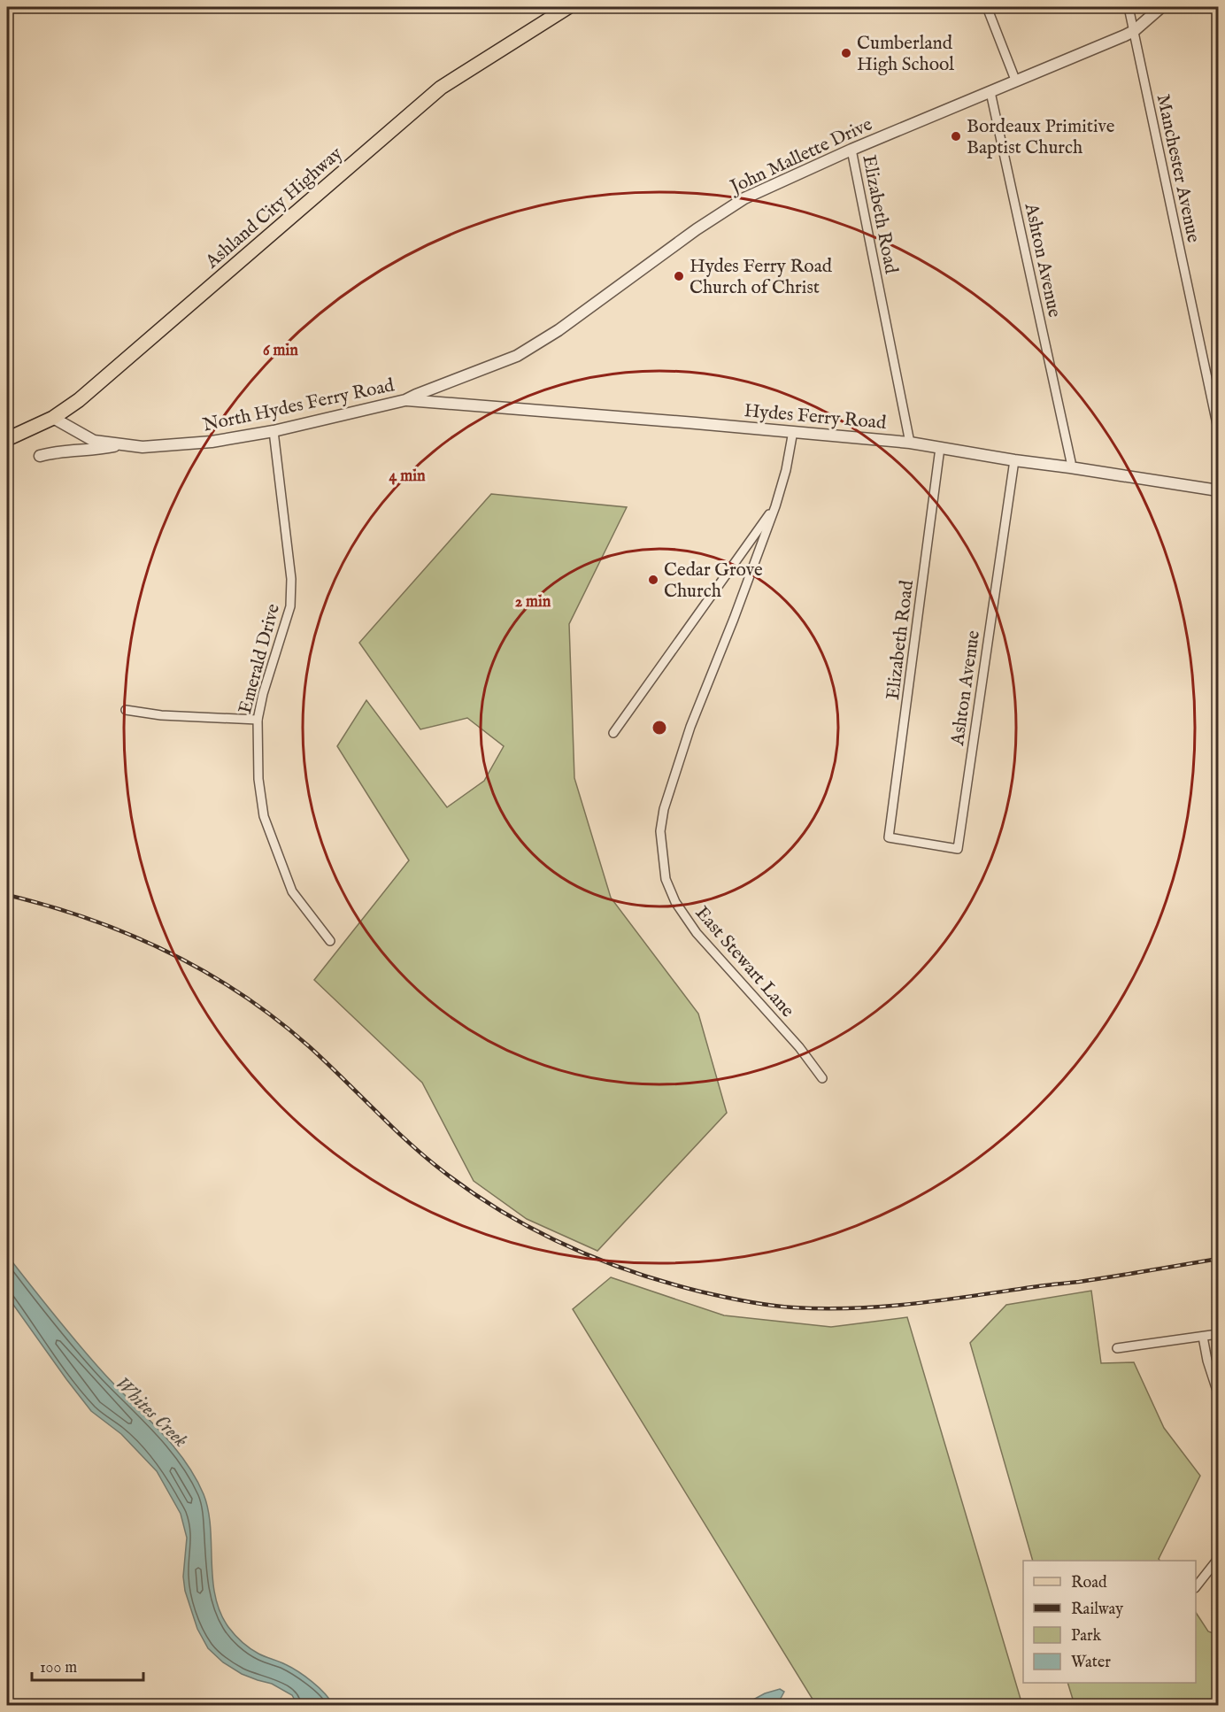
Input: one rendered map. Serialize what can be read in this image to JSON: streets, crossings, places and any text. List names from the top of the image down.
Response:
{
  "streets": {
    "main road": ["Ashland City Highway"],
    "street": [
      "John Mallette Drive",
      "Manchester Avenue",
      "Elizabeth Road",
      "Ashton Avenue",
      "North Hydes Ferry Road",
      "Hydes Ferry Road",
      "Emerald Drive",
      "East Stewart Lane"
    ]
  },
  "crossings": [
    ["John Mallette Drive", "Manchester Avenue"],
    ["John Mallette Drive", "Elizabeth Road"],
    ["John Mallette Drive", "Ashton Avenue"],
    ["John Mallette Drive", "North Hydes Ferry Road"],
    ["Ashland City Highway", "North Hydes Ferry Road"],
    ["Elizabeth Road", "Ashton Avenue"],
    ["Elizabeth Road", "Hydes Ferry Road"],
    ["Ashton Avenue", "Hydes Ferry Road"],
    ["North Hydes Ferry Road", "Hydes Ferry Road"],
    ["North Hydes Ferry Road", "Emerald Drive"],
    ["Hydes Ferry Road", "East Stewart Lane"]
  ],
  "water": ["Whites Creek"],
  "places": [
    "Cumberland High School",
    "Bordeaux Primitive Baptist Church",
    "Hydes Ferry Road Church of Christ",
    "Cedar Grove Church"
  ],
  "legend": [
    "Road",
    "Railway",
    "Park",
    "Water"
  ],
  "scale_bar": "100 m",
  "rings": ["6 min", "4 min", "2 min"]
}
